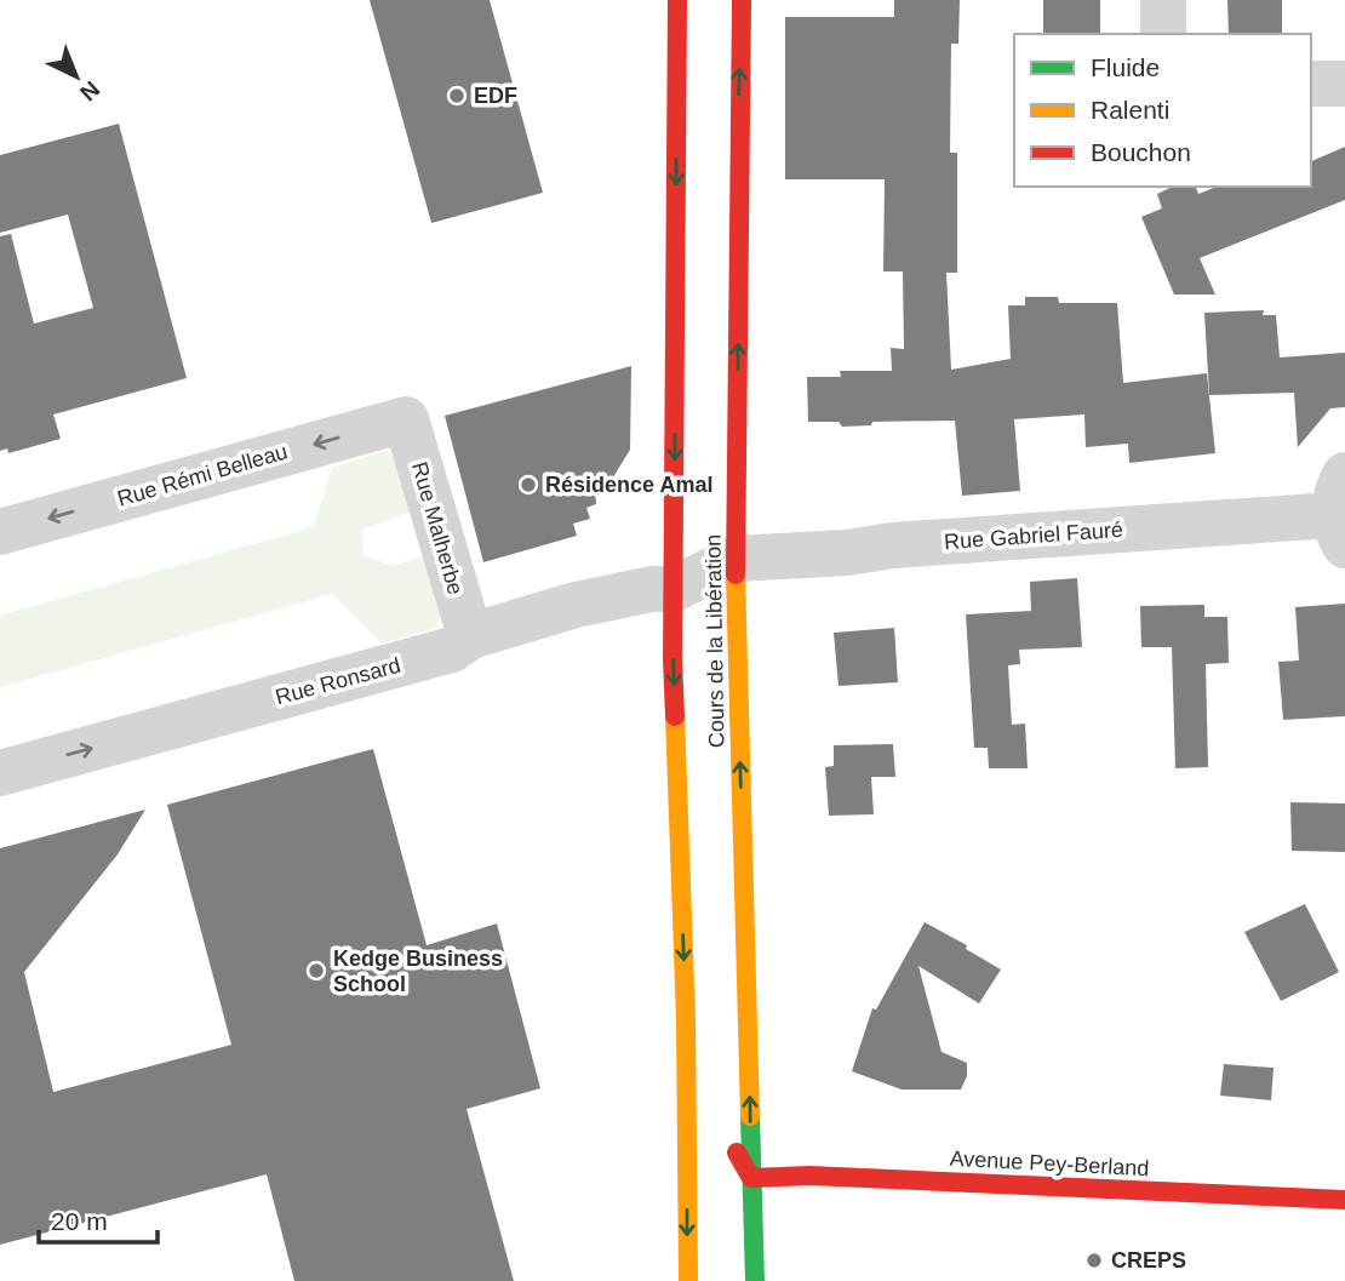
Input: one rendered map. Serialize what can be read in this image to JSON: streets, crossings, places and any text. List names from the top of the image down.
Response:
{
  "streets": {
    "main road": ["Cours de la Libération", "Avenue Pey-Berland"],
    "street": [
      "Rue Rémi Belleau",
      "Rue Malherbe",
      "Rue Gabriel Fauré",
      "Rue Ronsard"
    ]
  },
  "crossings": [
    ["Rue Rémi Belleau", "Rue Malherbe"],
    ["Rue Malherbe", "Rue Ronsard"],
    ["Rue Gabriel Fauré", "Cours de la Libération"],
    ["Cours de la Libération", "Rue Ronsard"],
    ["Cours de la Libération", "Avenue Pey-Berland"]
  ],
  "one_way": ["Rue Rémi Belleau", "Rue Ronsard"],
  "places": [
    "EDF",
    "Résidence Amal",
    "Kedge Business School",
    "CREPS"
  ],
  "legend": ["Fluide", "Ralenti", "Bouchon"],
  "scale_bar": "20 m",
  "north": "bottom right"
}
